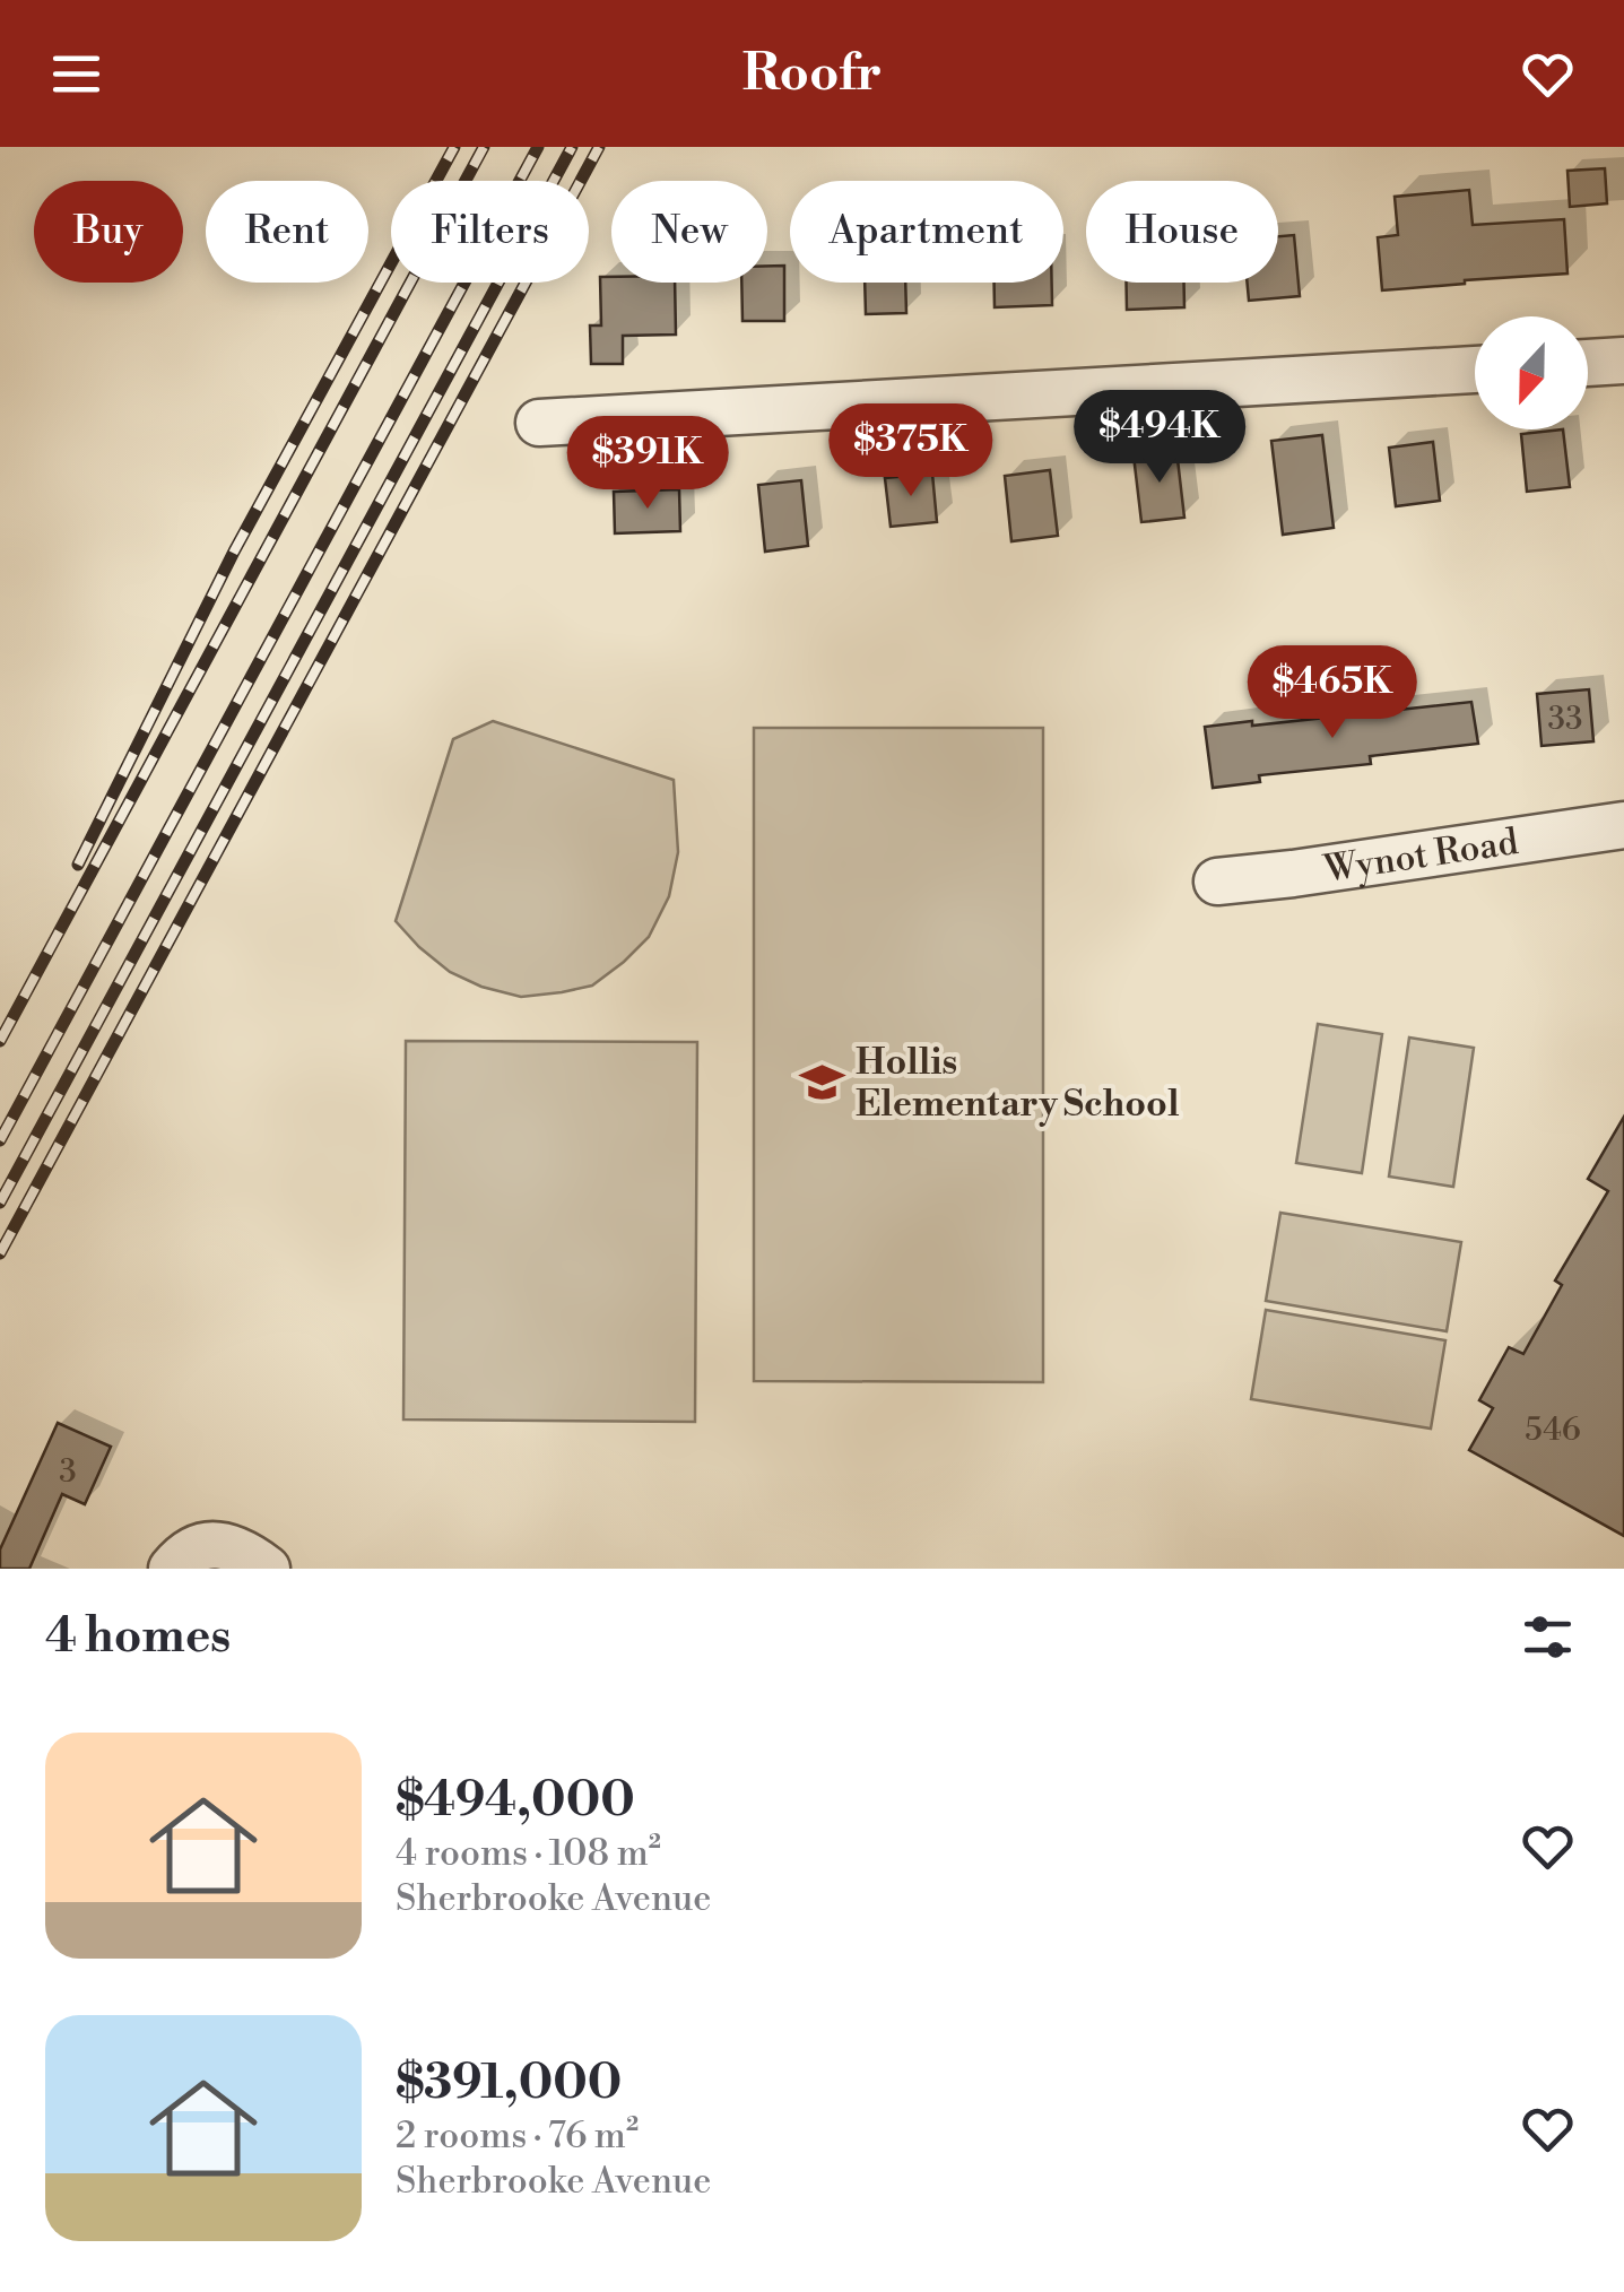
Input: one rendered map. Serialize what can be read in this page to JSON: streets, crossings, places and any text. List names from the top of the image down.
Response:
{
  "streets": {
    "street": ["Wynot Road"]
  },
  "places": {
    "school or university": ["Hollis Elementary School"]
  },
  "house_numbers": ["33", "546", "3"],
  "north": "bottom",
  "page": {
    "header": "Roofr",
    "chip": [
      "Buy",
      "Rent",
      "Filters",
      "New",
      "Apartment",
      "House"
    ],
    "price": [
      "$494K",
      "$375K",
      "$391K",
      "$465K"
    ],
    "heading": "4 homes",
    "list": [
      {
        "name": "$494,000",
        "note": "4 rooms · 108 m² · Sherbrooke Avenue"
      },
      {
        "name": "$391,000",
        "note": "2 rooms · 76 m² · Sherbrooke Avenue"
      }
    ]
  }
}
